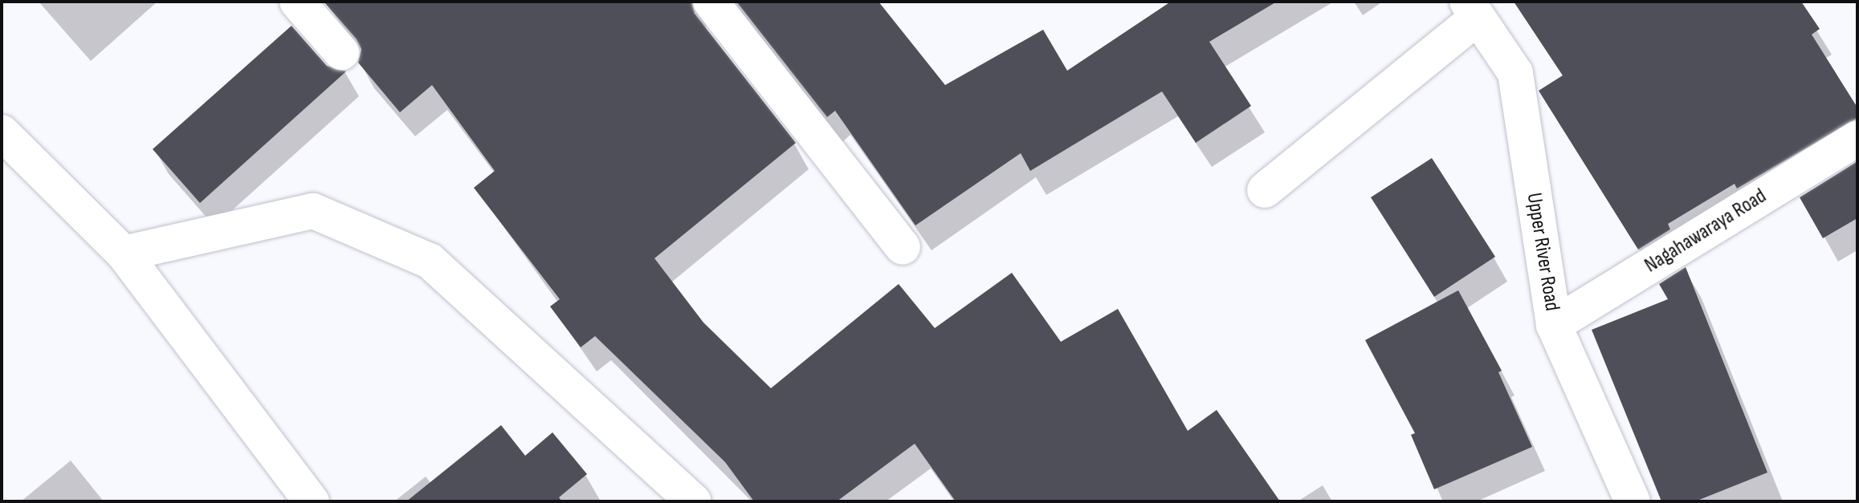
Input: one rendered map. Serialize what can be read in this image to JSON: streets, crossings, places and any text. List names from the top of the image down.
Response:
{
  "streets": {
    "street": ["Nagahawaraya Road", "Upper River Road"]
  },
  "crossings": [
    ["Nagahawaraya Road", "Upper River Road"]
  ]
}
